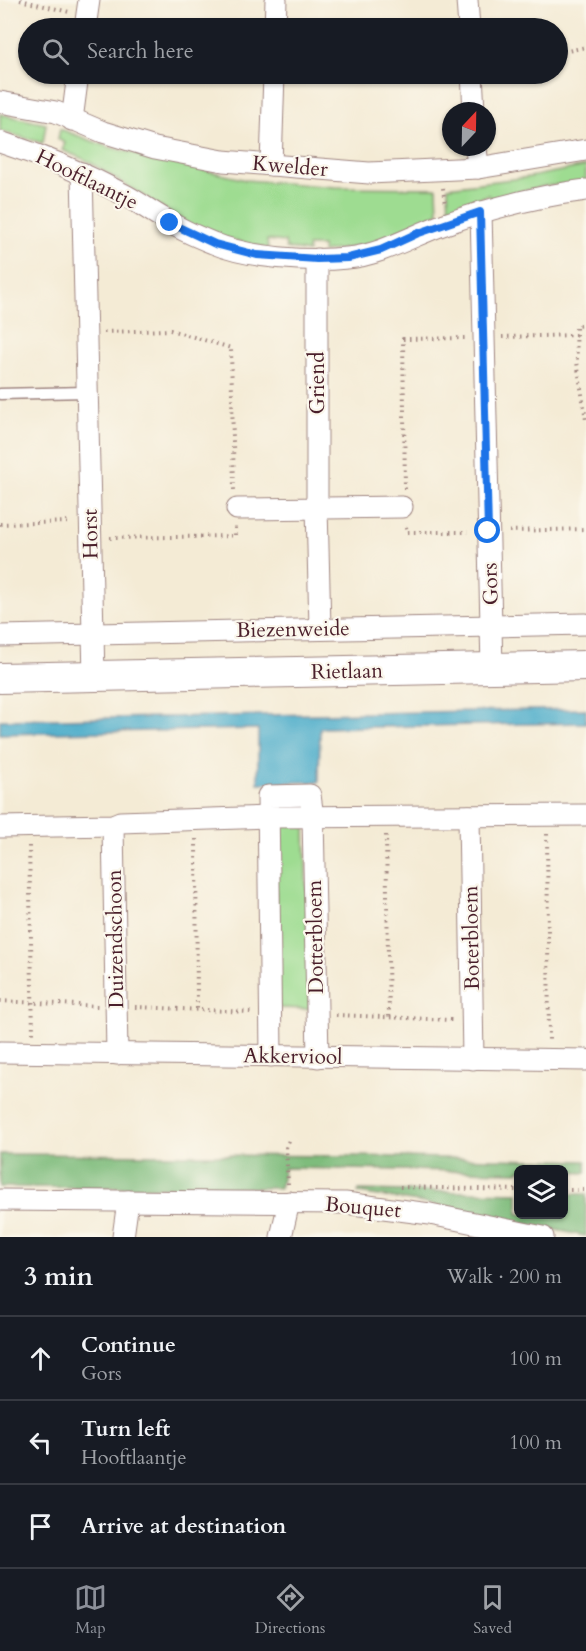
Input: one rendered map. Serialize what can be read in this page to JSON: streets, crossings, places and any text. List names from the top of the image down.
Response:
{
  "streets": {
    "street": [
      "Kwelder",
      "Hooftlaantje",
      "Griend",
      "Horst",
      "Gors",
      "Biezenweide",
      "Rietlaan",
      "Dotterbloem",
      "Boterbloem",
      "Duizendschoon",
      "Akkerviool",
      "Bouquet"
    ]
  },
  "crossings": [
    ["Hooftlaantje", "Griend"],
    ["Hooftlaantje", "Horst"],
    ["Hooftlaantje", "Gors"],
    ["Griend", "Biezenweide"],
    ["Horst", "Biezenweide"],
    ["Horst", "Rietlaan"],
    ["Gors", "Biezenweide"],
    ["Gors", "Rietlaan"],
    ["Dotterbloem", "Akkerviool"],
    ["Boterbloem", "Akkerviool"],
    ["Duizendschoon", "Akkerviool"]
  ],
  "north": "top",
  "page": {
    "search": "Search here",
    "heading": ["3 min", "Walk · 200 m"],
    "list": [
      ["Continue", "Gors", "100 m"],
      ["Turn left", "Hooftlaantje", "100 m"],
      "Arrive at destination"
    ],
    "nav": ["Map", "Directions", "Saved"]
  }
}
